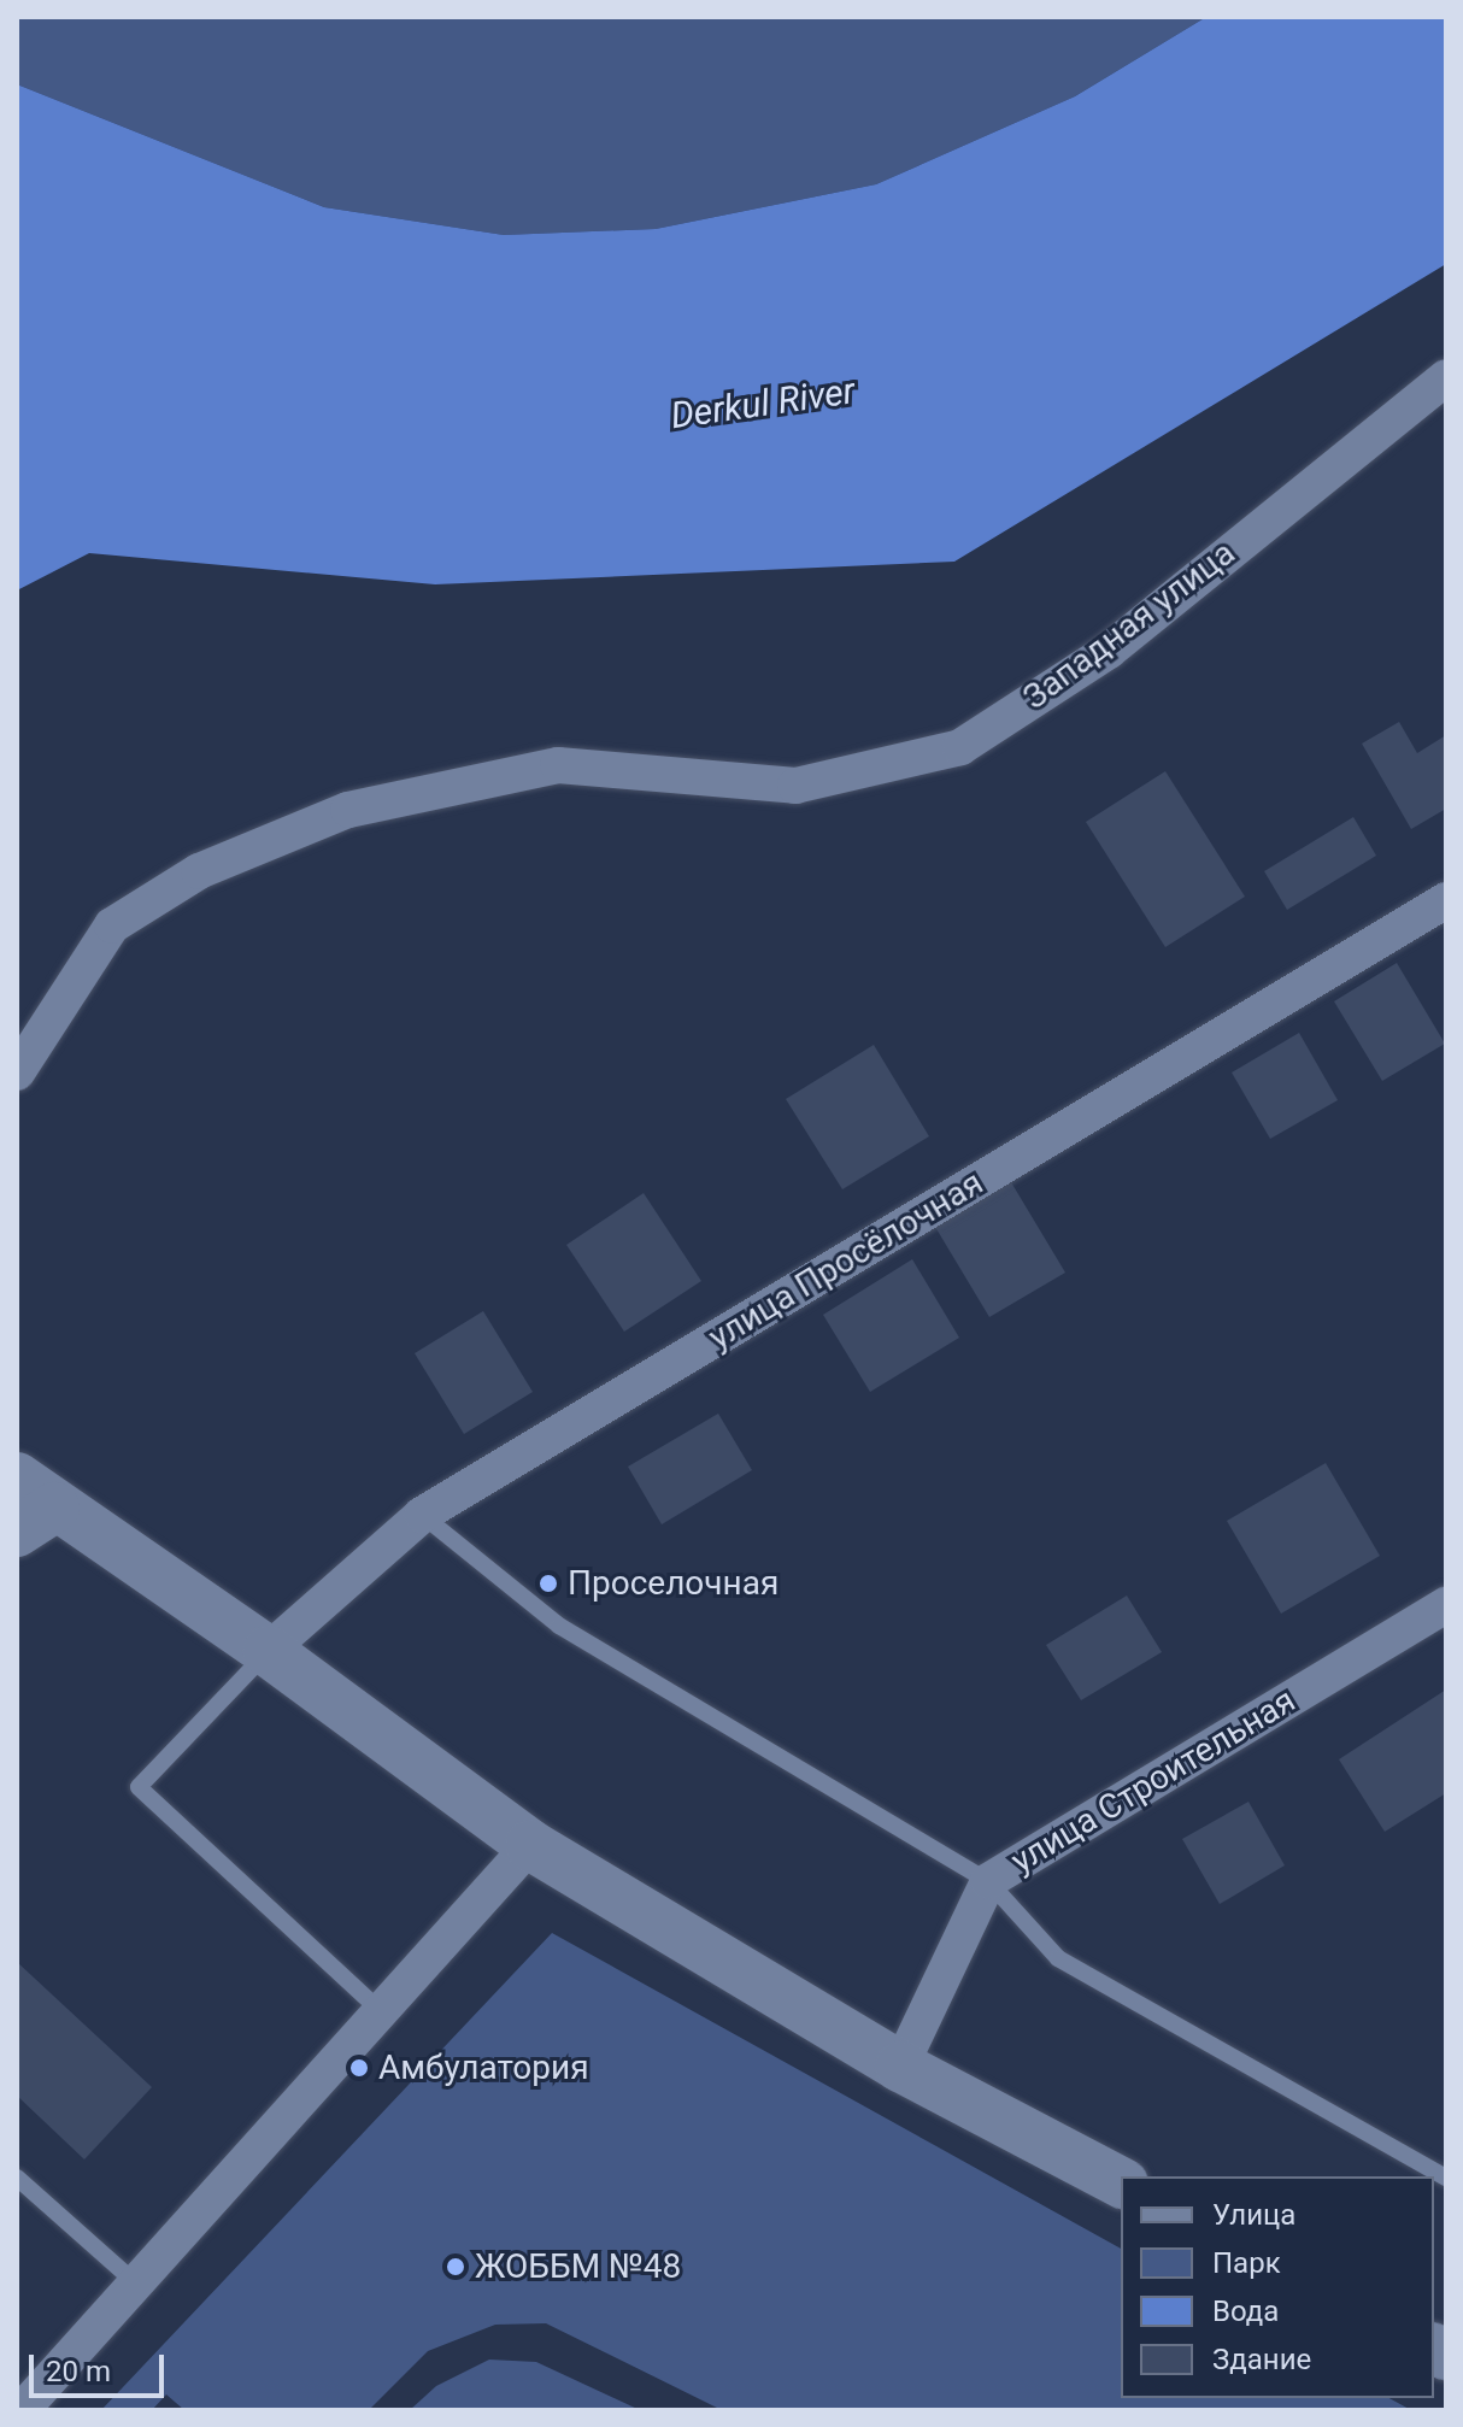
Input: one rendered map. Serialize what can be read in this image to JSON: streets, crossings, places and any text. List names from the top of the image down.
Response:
{
  "streets": {
    "street": ["Западная улица", "улица Просёлочная", "улица Строительная"]
  },
  "water": ["Derkul River"],
  "places": ["Проселочная", "Амбулатория", "ЖОББМ №48"],
  "legend": [
    "Улица",
    "Парк",
    "Вода",
    "Здание"
  ],
  "scale_bar": "20 m"
}
